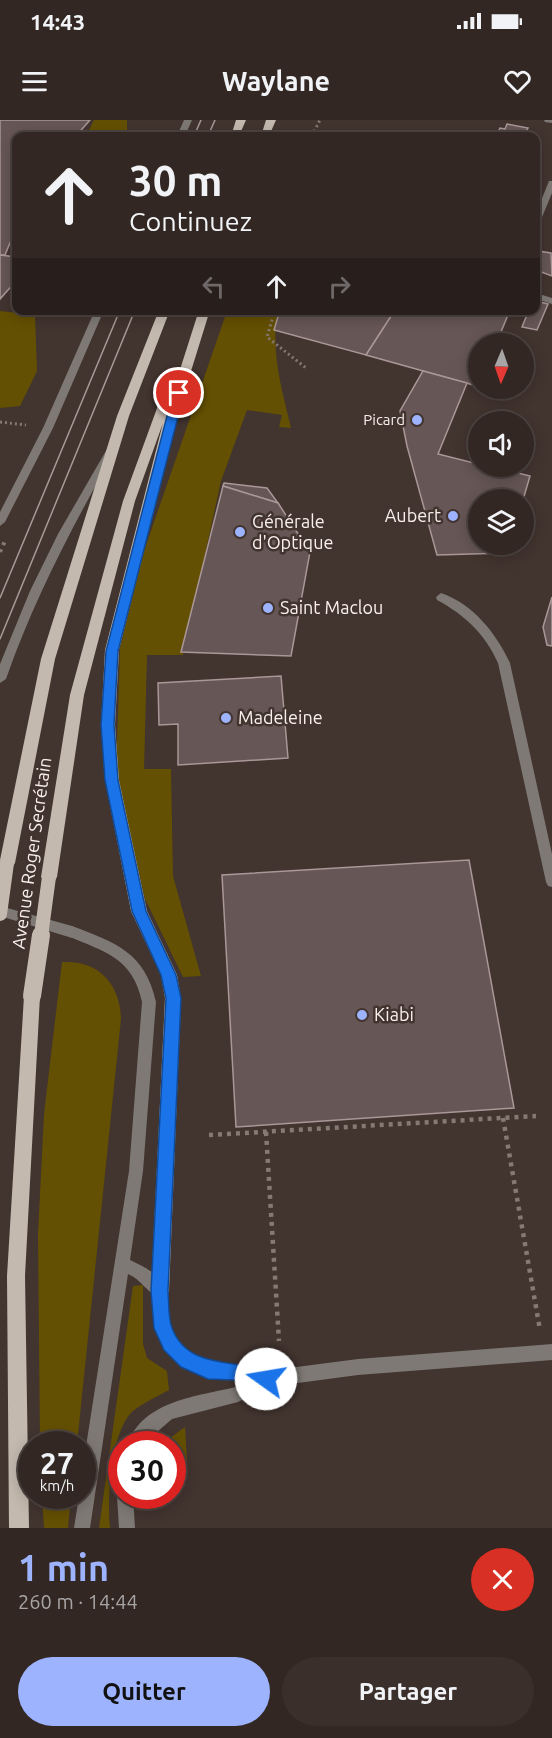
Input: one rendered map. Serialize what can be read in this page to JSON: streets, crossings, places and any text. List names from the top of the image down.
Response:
{
  "streets": {
    "main road": ["Avenue Roger Secrétain"]
  },
  "places": [
    "Picard",
    "Aubert",
    "Générale d'Optique",
    "Saint Maclou",
    "Madeleine",
    "Kiabi"
  ],
  "north": "bottom",
  "page": {
    "status": "14:43",
    "header": "Waylane",
    "turn": ["30 m", "Continuez"],
    "speed": "27 km/h",
    "limit": "30",
    "heading": ["1 min", "260 m · 14:44"],
    "buttons": ["Quitter", "Partager"]
  }
}
